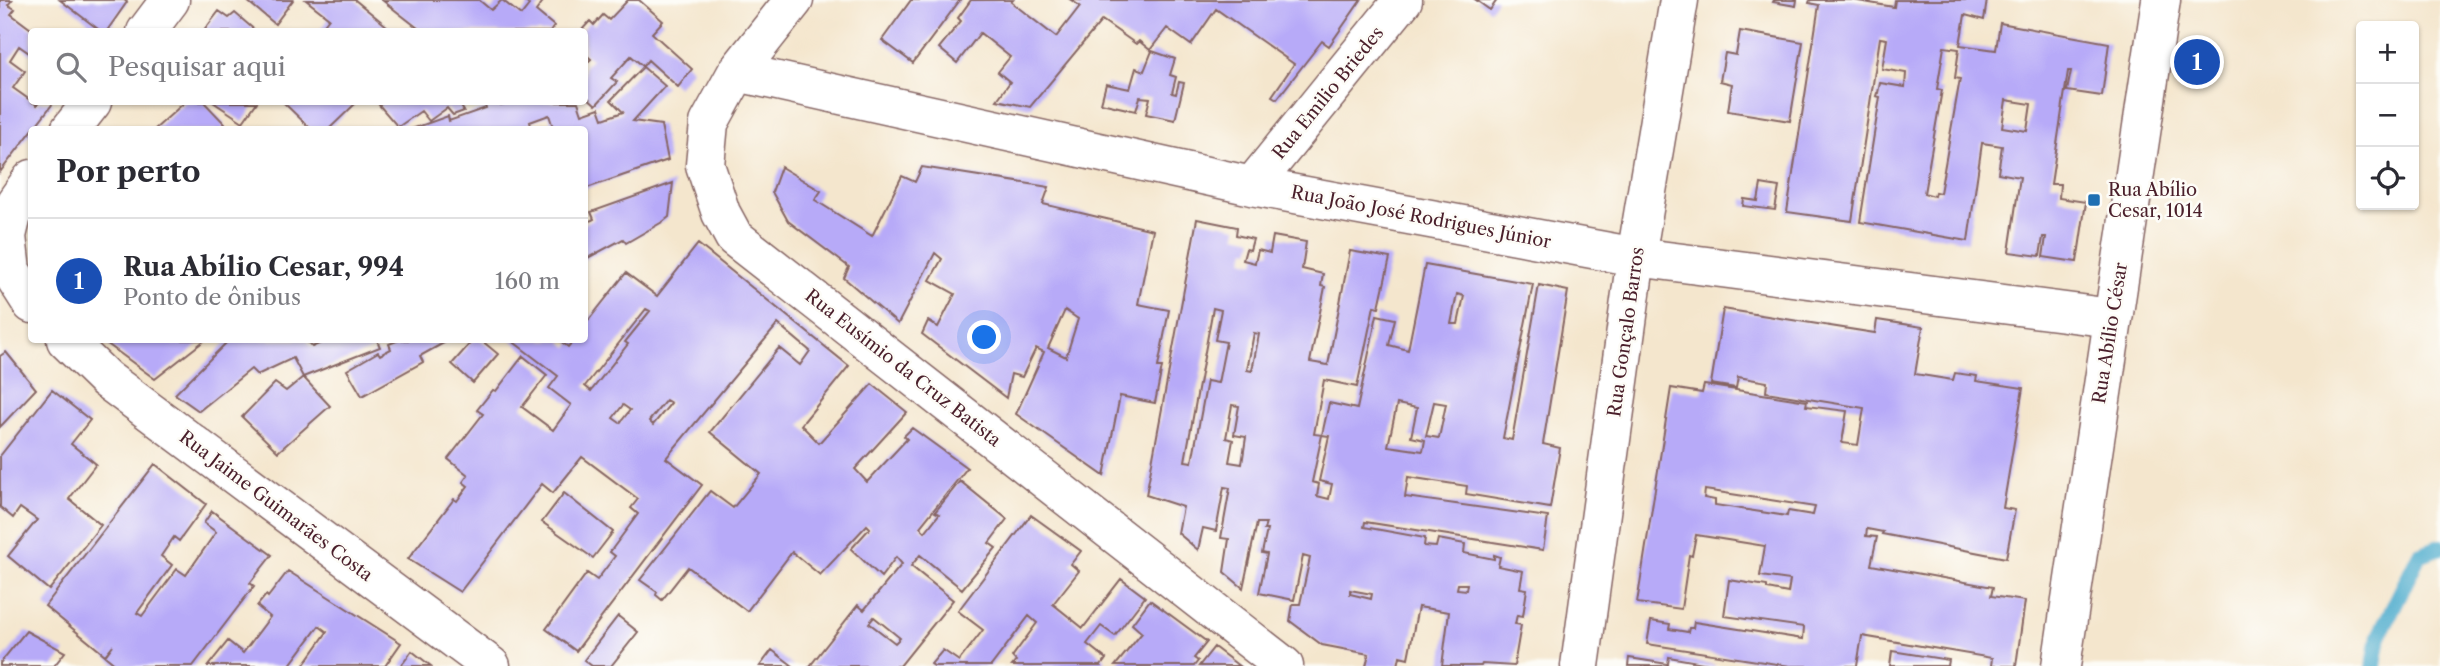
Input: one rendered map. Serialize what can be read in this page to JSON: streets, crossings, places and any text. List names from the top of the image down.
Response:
{
  "streets": {
    "street": [
      "Rua Emilio Briedes",
      "Rua João José Rodrigues Júnior",
      "Rua Gonçalo Barros",
      "Rua Abílio César",
      "Rua Eusímio da Cruz Batista",
      "Rua Jaime Guimarães Costa"
    ]
  },
  "crossings": [
    ["Rua Emilio Briedes", "Rua João José Rodrigues Júnior"],
    ["Rua João José Rodrigues Júnior", "Rua Gonçalo Barros"],
    ["Rua João José Rodrigues Júnior", "Rua Abílio César"],
    ["Rua João José Rodrigues Júnior", "Rua Eusímio da Cruz Batista"]
  ],
  "places": {
    "transit": ["Rua Abílio Cesar, 1014"]
  },
  "page": {
    "map_buttons": ["+", "−"],
    "search": "Pesquisar aqui",
    "pins": "1",
    "heading": "Por perto",
    "list": [
      {
        "mark": "1",
        "name": "Rua Abílio Cesar, 994",
        "note": "Ponto de ônibus",
        "value": "160 m"
      }
    ]
  }
}
